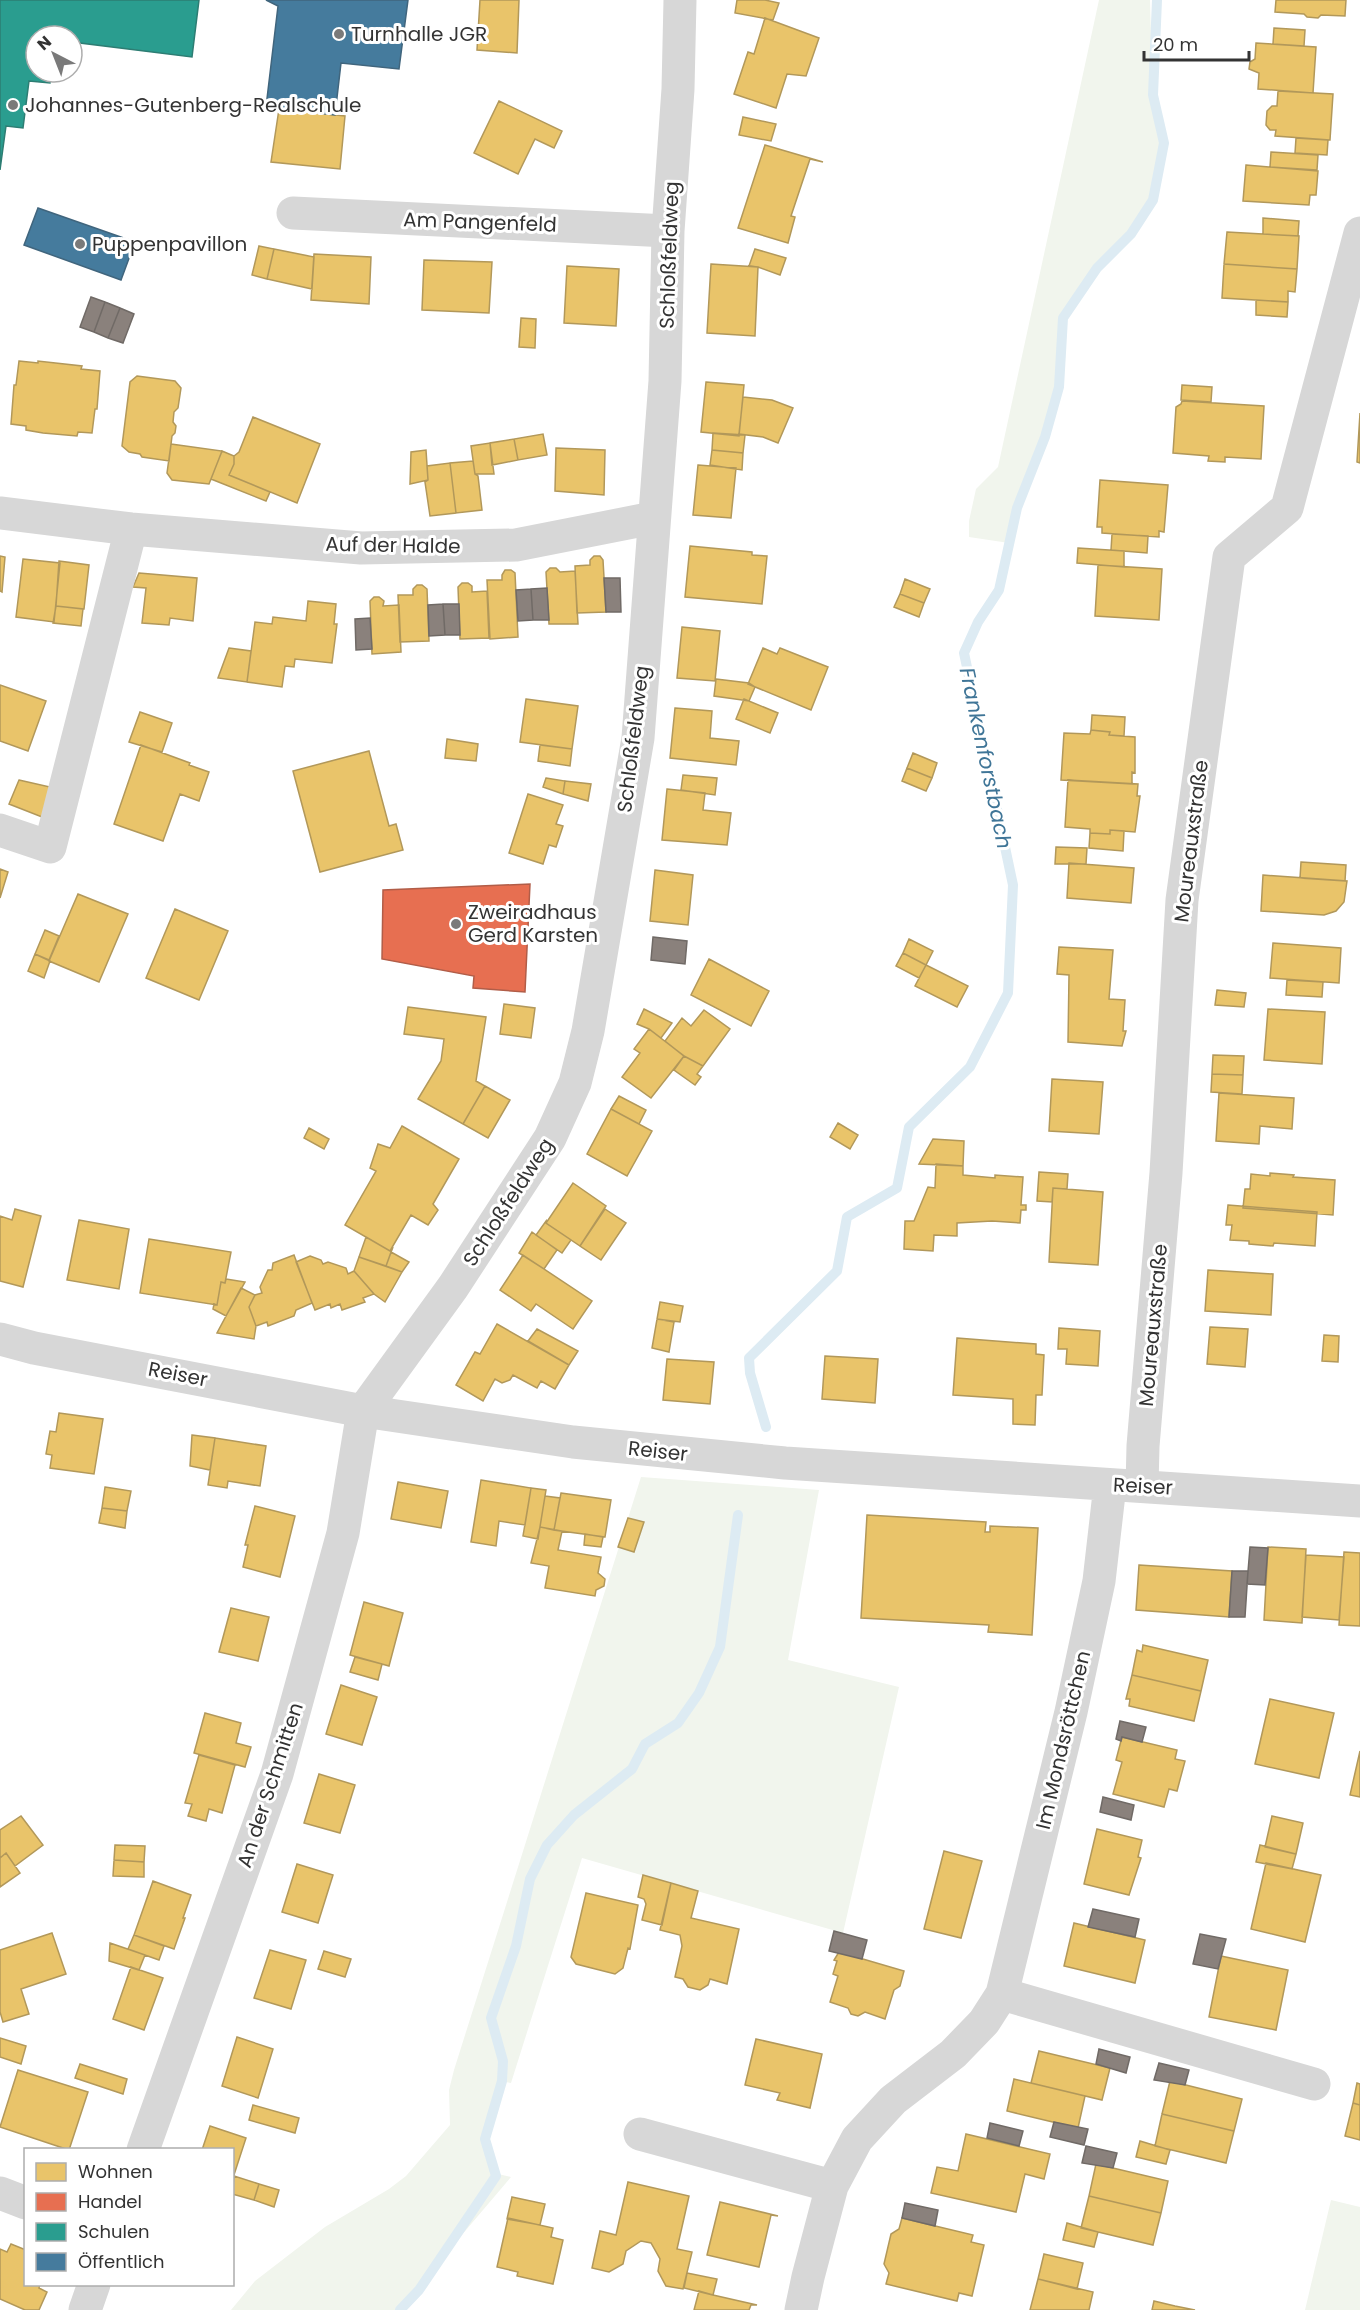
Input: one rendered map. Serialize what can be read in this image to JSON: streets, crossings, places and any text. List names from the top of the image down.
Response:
{
  "streets": {
    "street": [
      "Am Pangenfeld",
      "Schloßfeldweg",
      "Auf der Halde",
      "Moureauxstraße",
      "Reiser",
      "Im Mondsröttchen",
      "An der Schmitten"
    ]
  },
  "crossings": [
    ["Am Pangenfeld", "Schloßfeldweg"],
    ["Schloßfeldweg", "Auf der Halde"],
    ["Schloßfeldweg", "Reiser"],
    ["Schloßfeldweg", "An der Schmitten"],
    ["Moureauxstraße", "Reiser"],
    ["Moureauxstraße", "Im Mondsröttchen"],
    ["Reiser", "Im Mondsröttchen"],
    ["Reiser", "An der Schmitten"]
  ],
  "water": ["Frankenforstbach"],
  "places": [
    "Turnhalle JGR",
    "Johannes-Gutenberg-Realschule",
    "Puppenpavillon",
    "Zweiradhaus Gerd Karsten"
  ],
  "legend": [
    "Wohnen",
    "Handel",
    "Schulen",
    "Öffentlich"
  ],
  "scale_bar": "20 m",
  "north": "top left"
}
